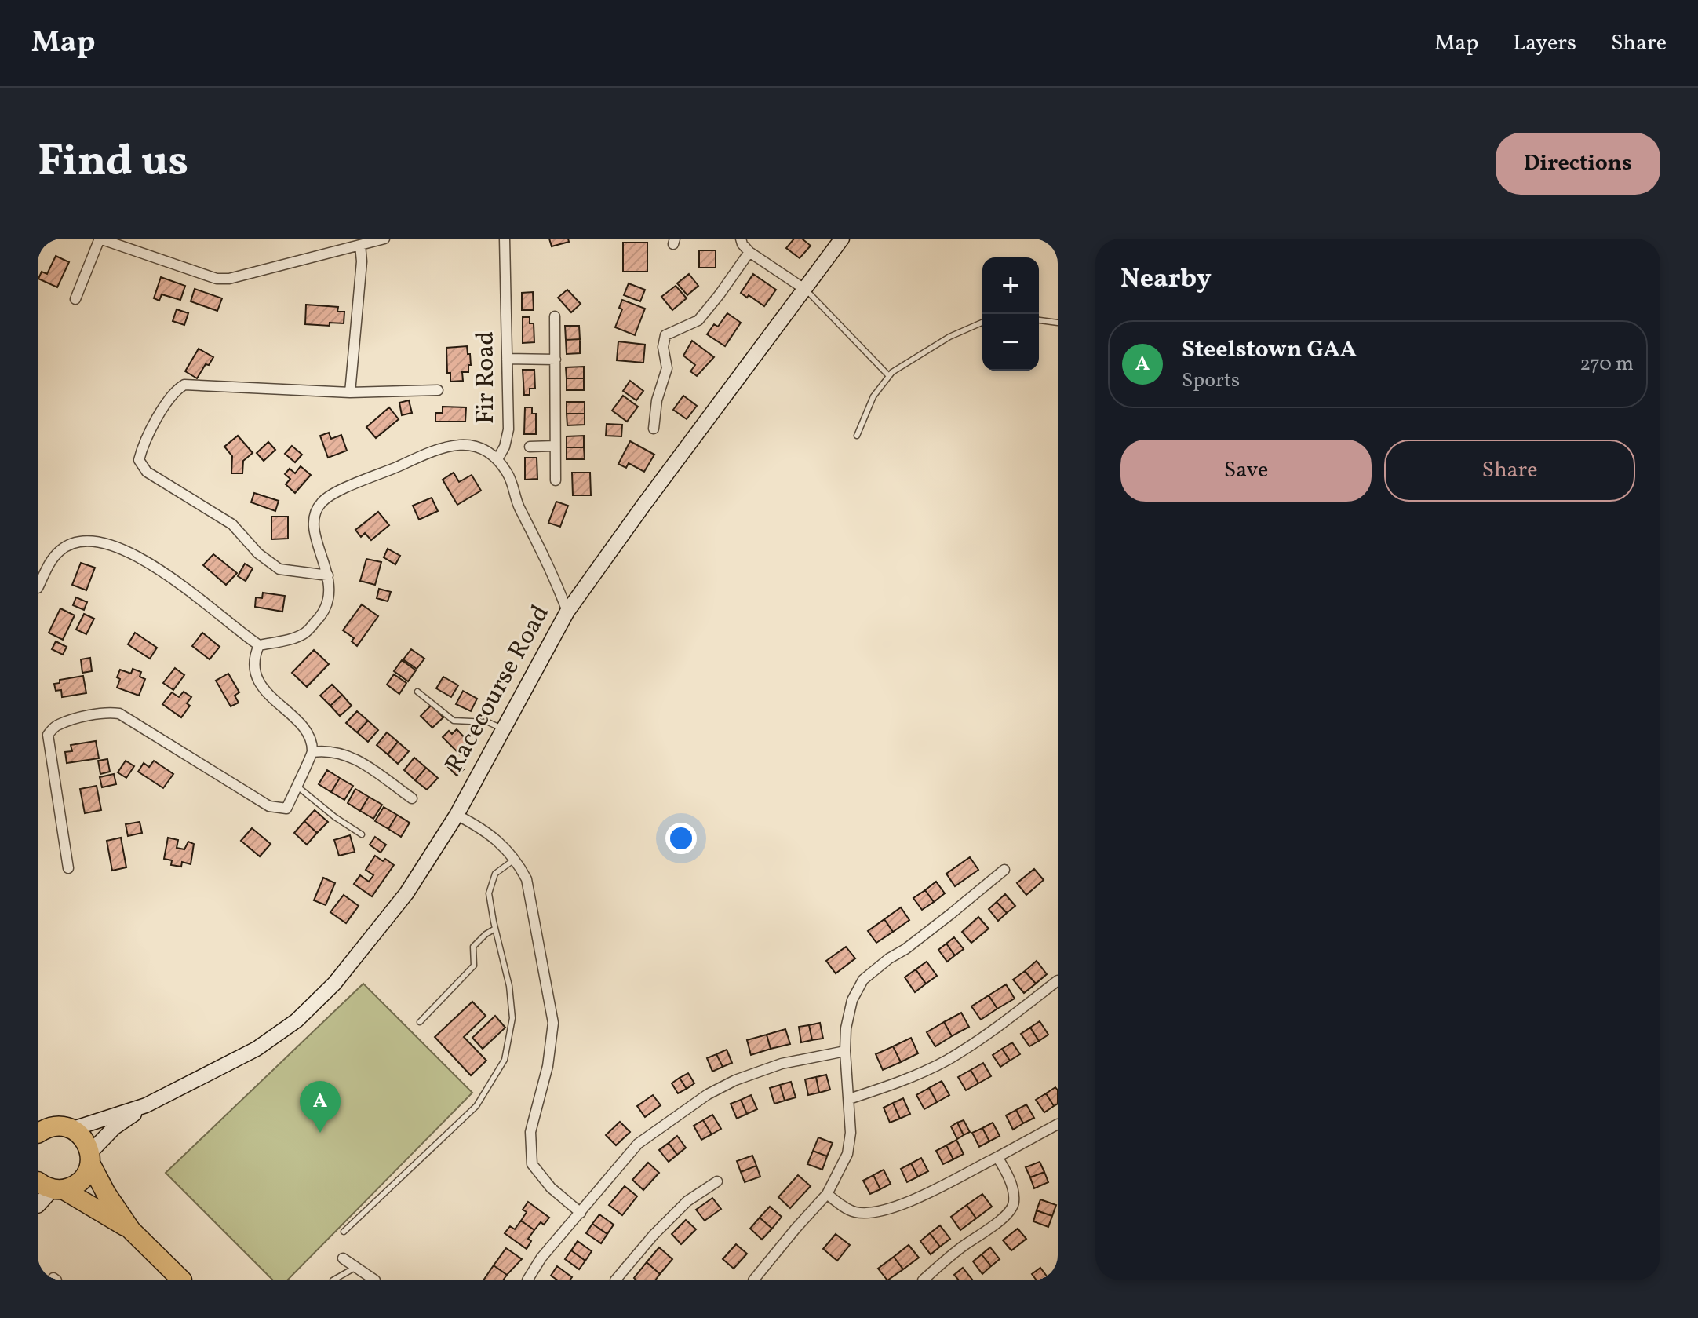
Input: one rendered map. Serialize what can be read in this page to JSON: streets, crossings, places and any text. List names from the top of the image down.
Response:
{
  "streets": {
    "street": ["Fir Road", "Racecourse Road"]
  },
  "crossings": [
    ["Fir Road", "Racecourse Road"]
  ],
  "page": {
    "header": "Map",
    "nav": ["Map", "Layers", "Share"],
    "title": "Find us",
    "buttons": [
      "Directions",
      ["Save", "Share"]
    ],
    "heading": "Nearby",
    "map_buttons": ["+", "−"],
    "list": [
      {
        "mark": "A",
        "name": "Steelstown GAA",
        "note": "Sports",
        "value": "270 m"
      }
    ],
    "pins": "A"
  }
}
